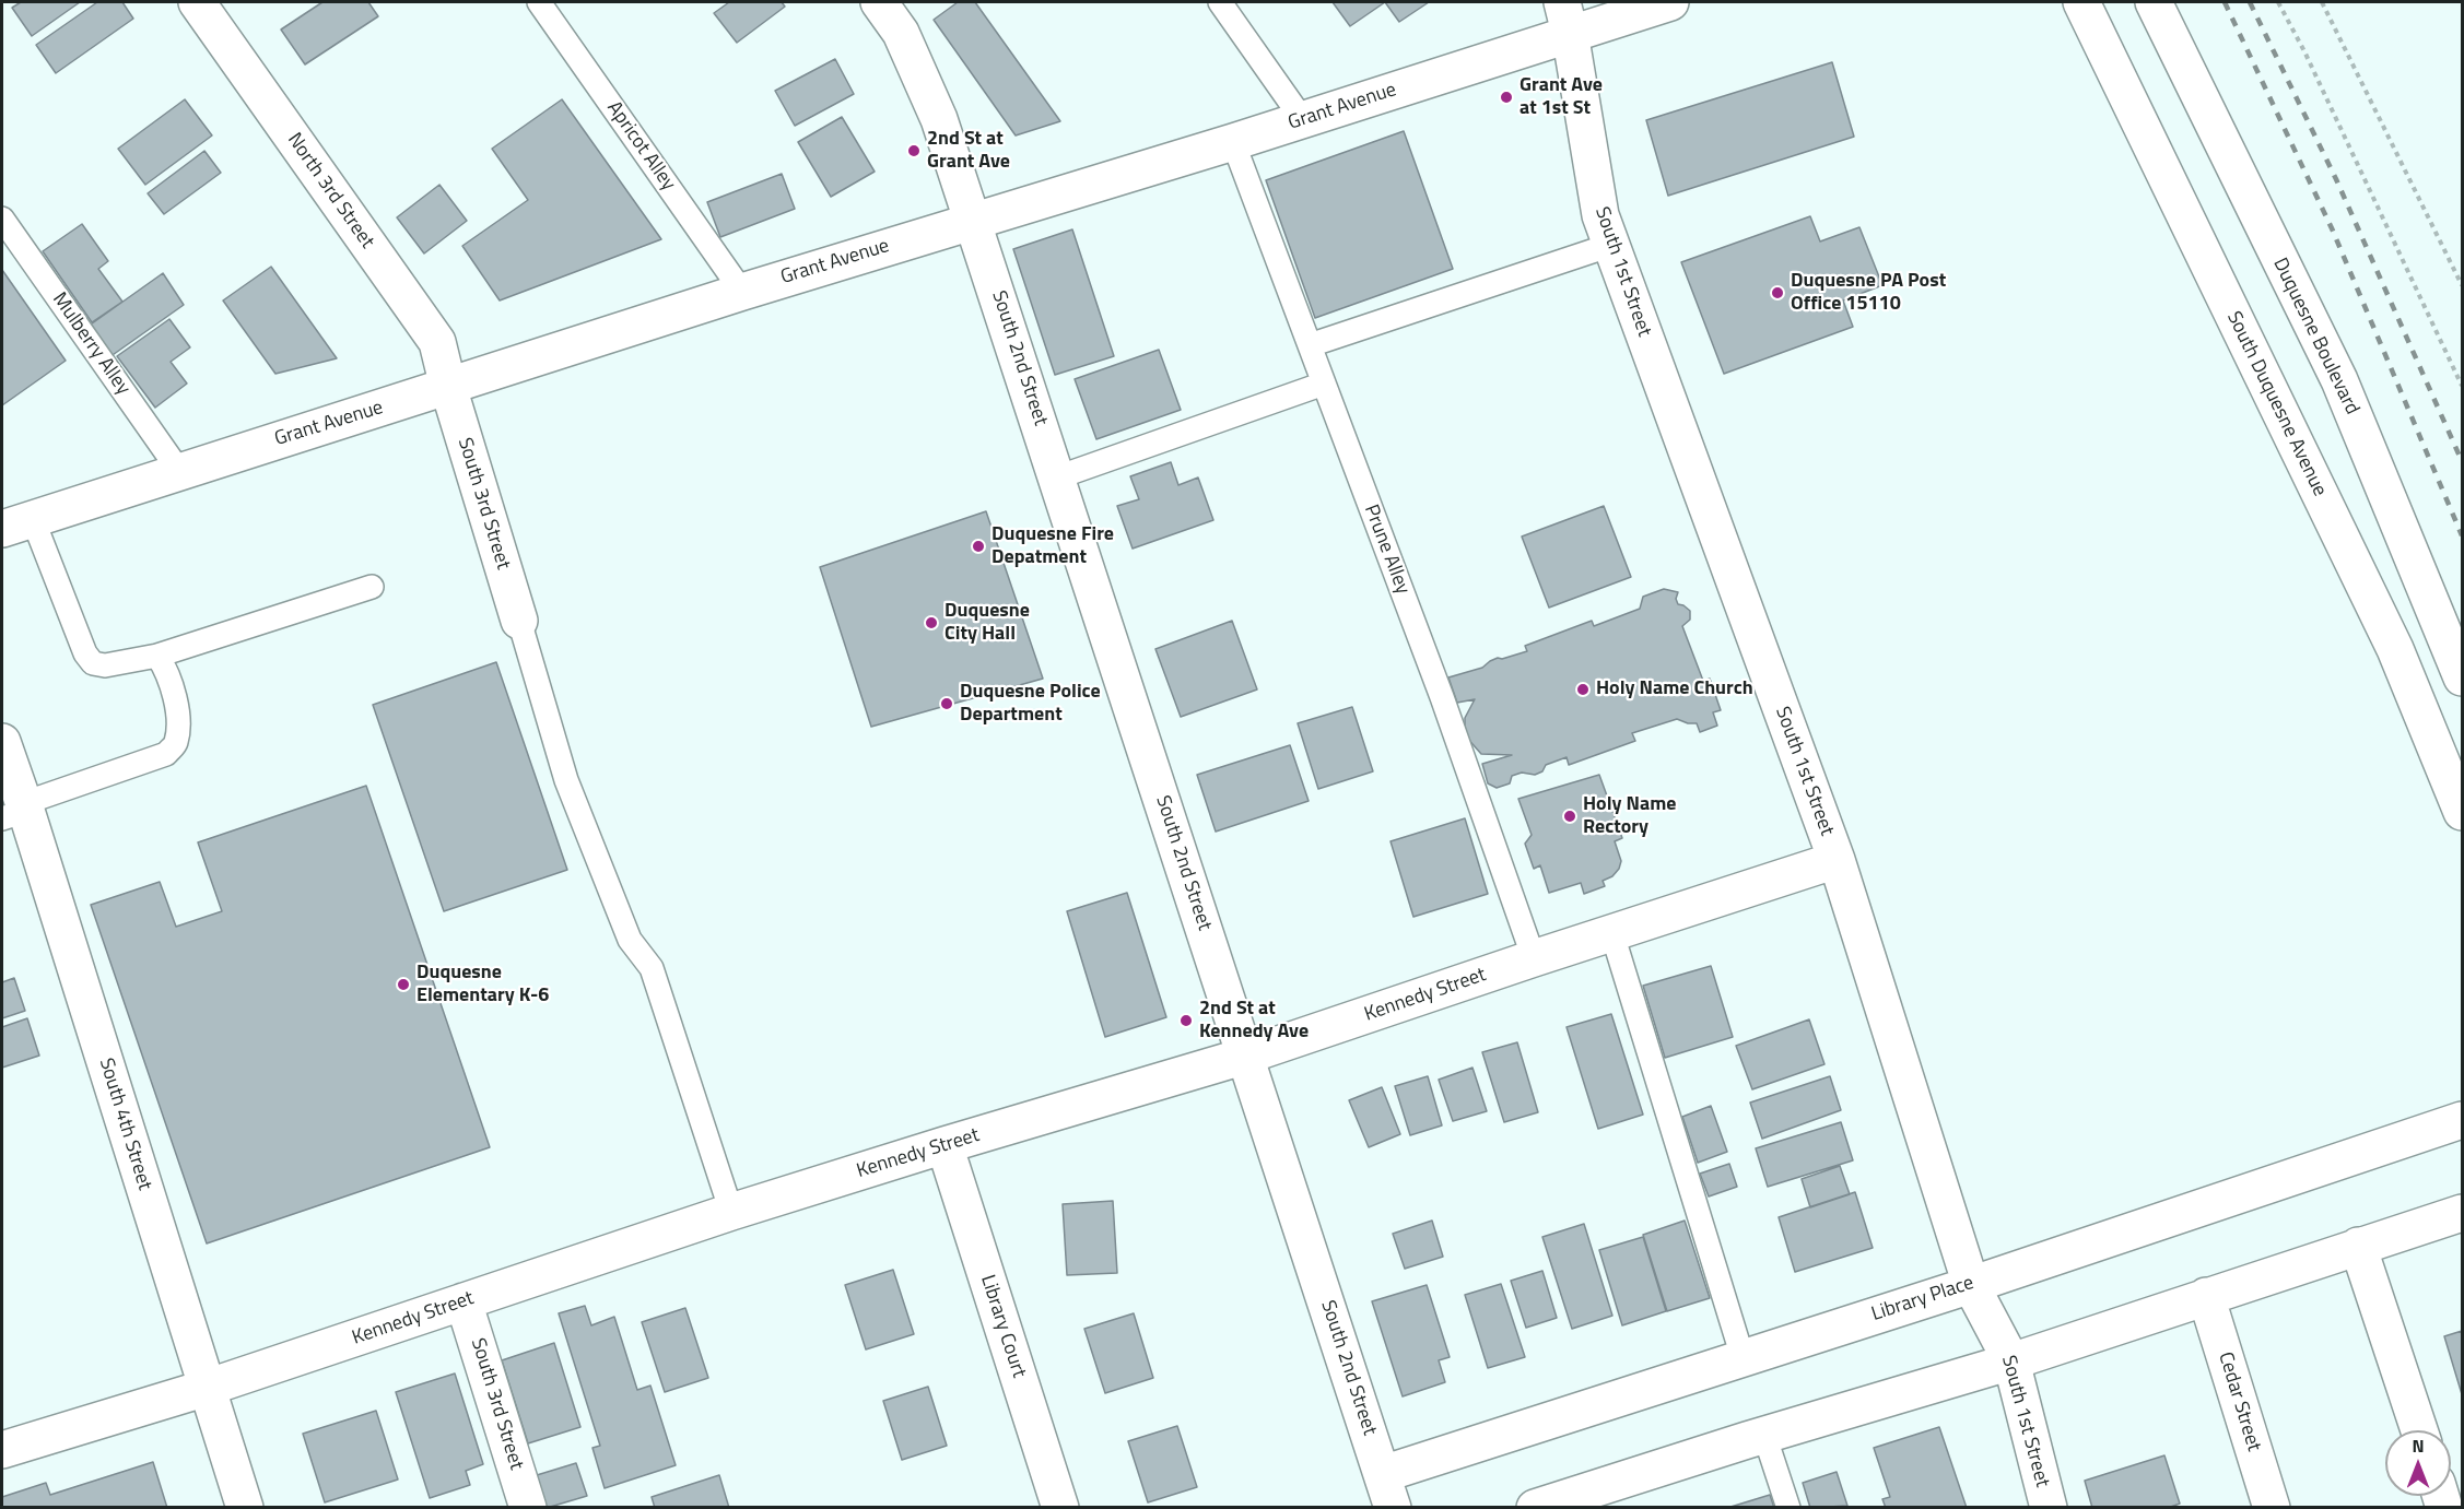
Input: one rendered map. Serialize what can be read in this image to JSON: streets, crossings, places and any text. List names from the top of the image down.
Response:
{
  "streets": {
    "street": [
      "Grant Avenue",
      "North 3rd Street",
      "South 1st Street",
      "Duquesne Boulevard",
      "South 2nd Street",
      "South Duquesne Avenue",
      "South 3rd Street",
      "Kennedy Street",
      "South 4th Street",
      "Library Place",
      "Library Court",
      "Cedar Street"
    ],
    "lane": ["Apricot Alley", "Mulberry Alley", "Prune Alley"]
  },
  "crossings": [
    ["Grant Avenue", "Apricot Alley"],
    ["Grant Avenue", "North 3rd Street"],
    ["Grant Avenue", "South 1st Street"],
    ["Grant Avenue", "Mulberry Alley"],
    ["Grant Avenue", "South 2nd Street"],
    ["Grant Avenue", "South 3rd Street"],
    ["Grant Avenue", "Prune Alley"],
    ["North 3rd Street", "South 3rd Street"],
    ["South 1st Street", "Kennedy Street"],
    ["South 1st Street", "Library Place"],
    ["South 2nd Street", "Kennedy Street"],
    ["South 2nd Street", "Library Place"],
    ["South 3rd Street", "Kennedy Street"],
    ["Prune Alley", "Kennedy Street"],
    ["Kennedy Street", "South 4th Street"],
    ["Kennedy Street", "Library Court"]
  ],
  "places": [
    "Grant Ave at 1st St",
    "2nd St at Grant Ave",
    "Duquesne PA Post Office 15110",
    "Duquesne Fire Depatment",
    "Duquesne City Hall",
    "Holy Name Church",
    "Duquesne Police Department",
    "Holy Name Rectory",
    "Duquesne Elementary K-6",
    "2nd St at Kennedy Ave"
  ],
  "north": "top"
}
